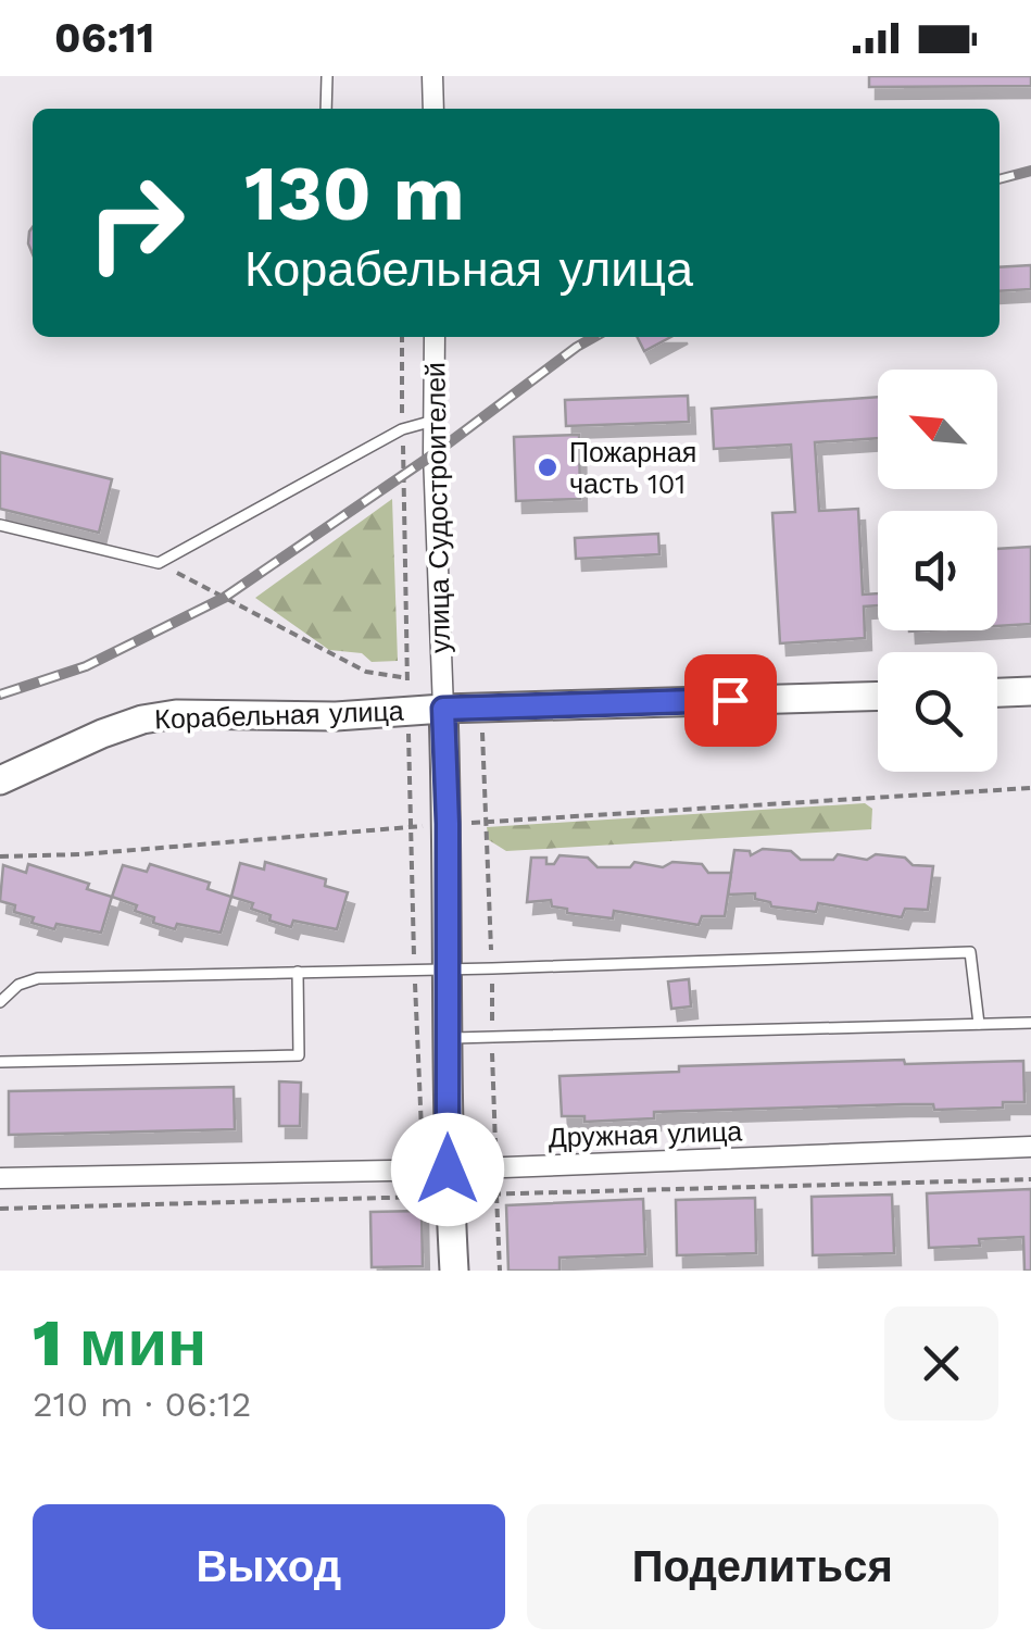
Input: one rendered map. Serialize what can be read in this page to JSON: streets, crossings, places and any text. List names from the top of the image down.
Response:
{
  "streets": {
    "street": ["улица Судостроителей", "Корабельная улица", "Дружная улица"]
  },
  "crossings": [
    ["улица Судостроителей", "Корабельная улица"],
    ["улица Судостроителей", "Дружная улица"]
  ],
  "places": ["Пожарная часть 101"],
  "north": "top left",
  "page": {
    "status": "06:11",
    "turn": ["130 m", "Корабельная улица"],
    "heading": ["1 мин", "210 m · 06:12"],
    "buttons": ["Выход", "Поделиться"]
  }
}
